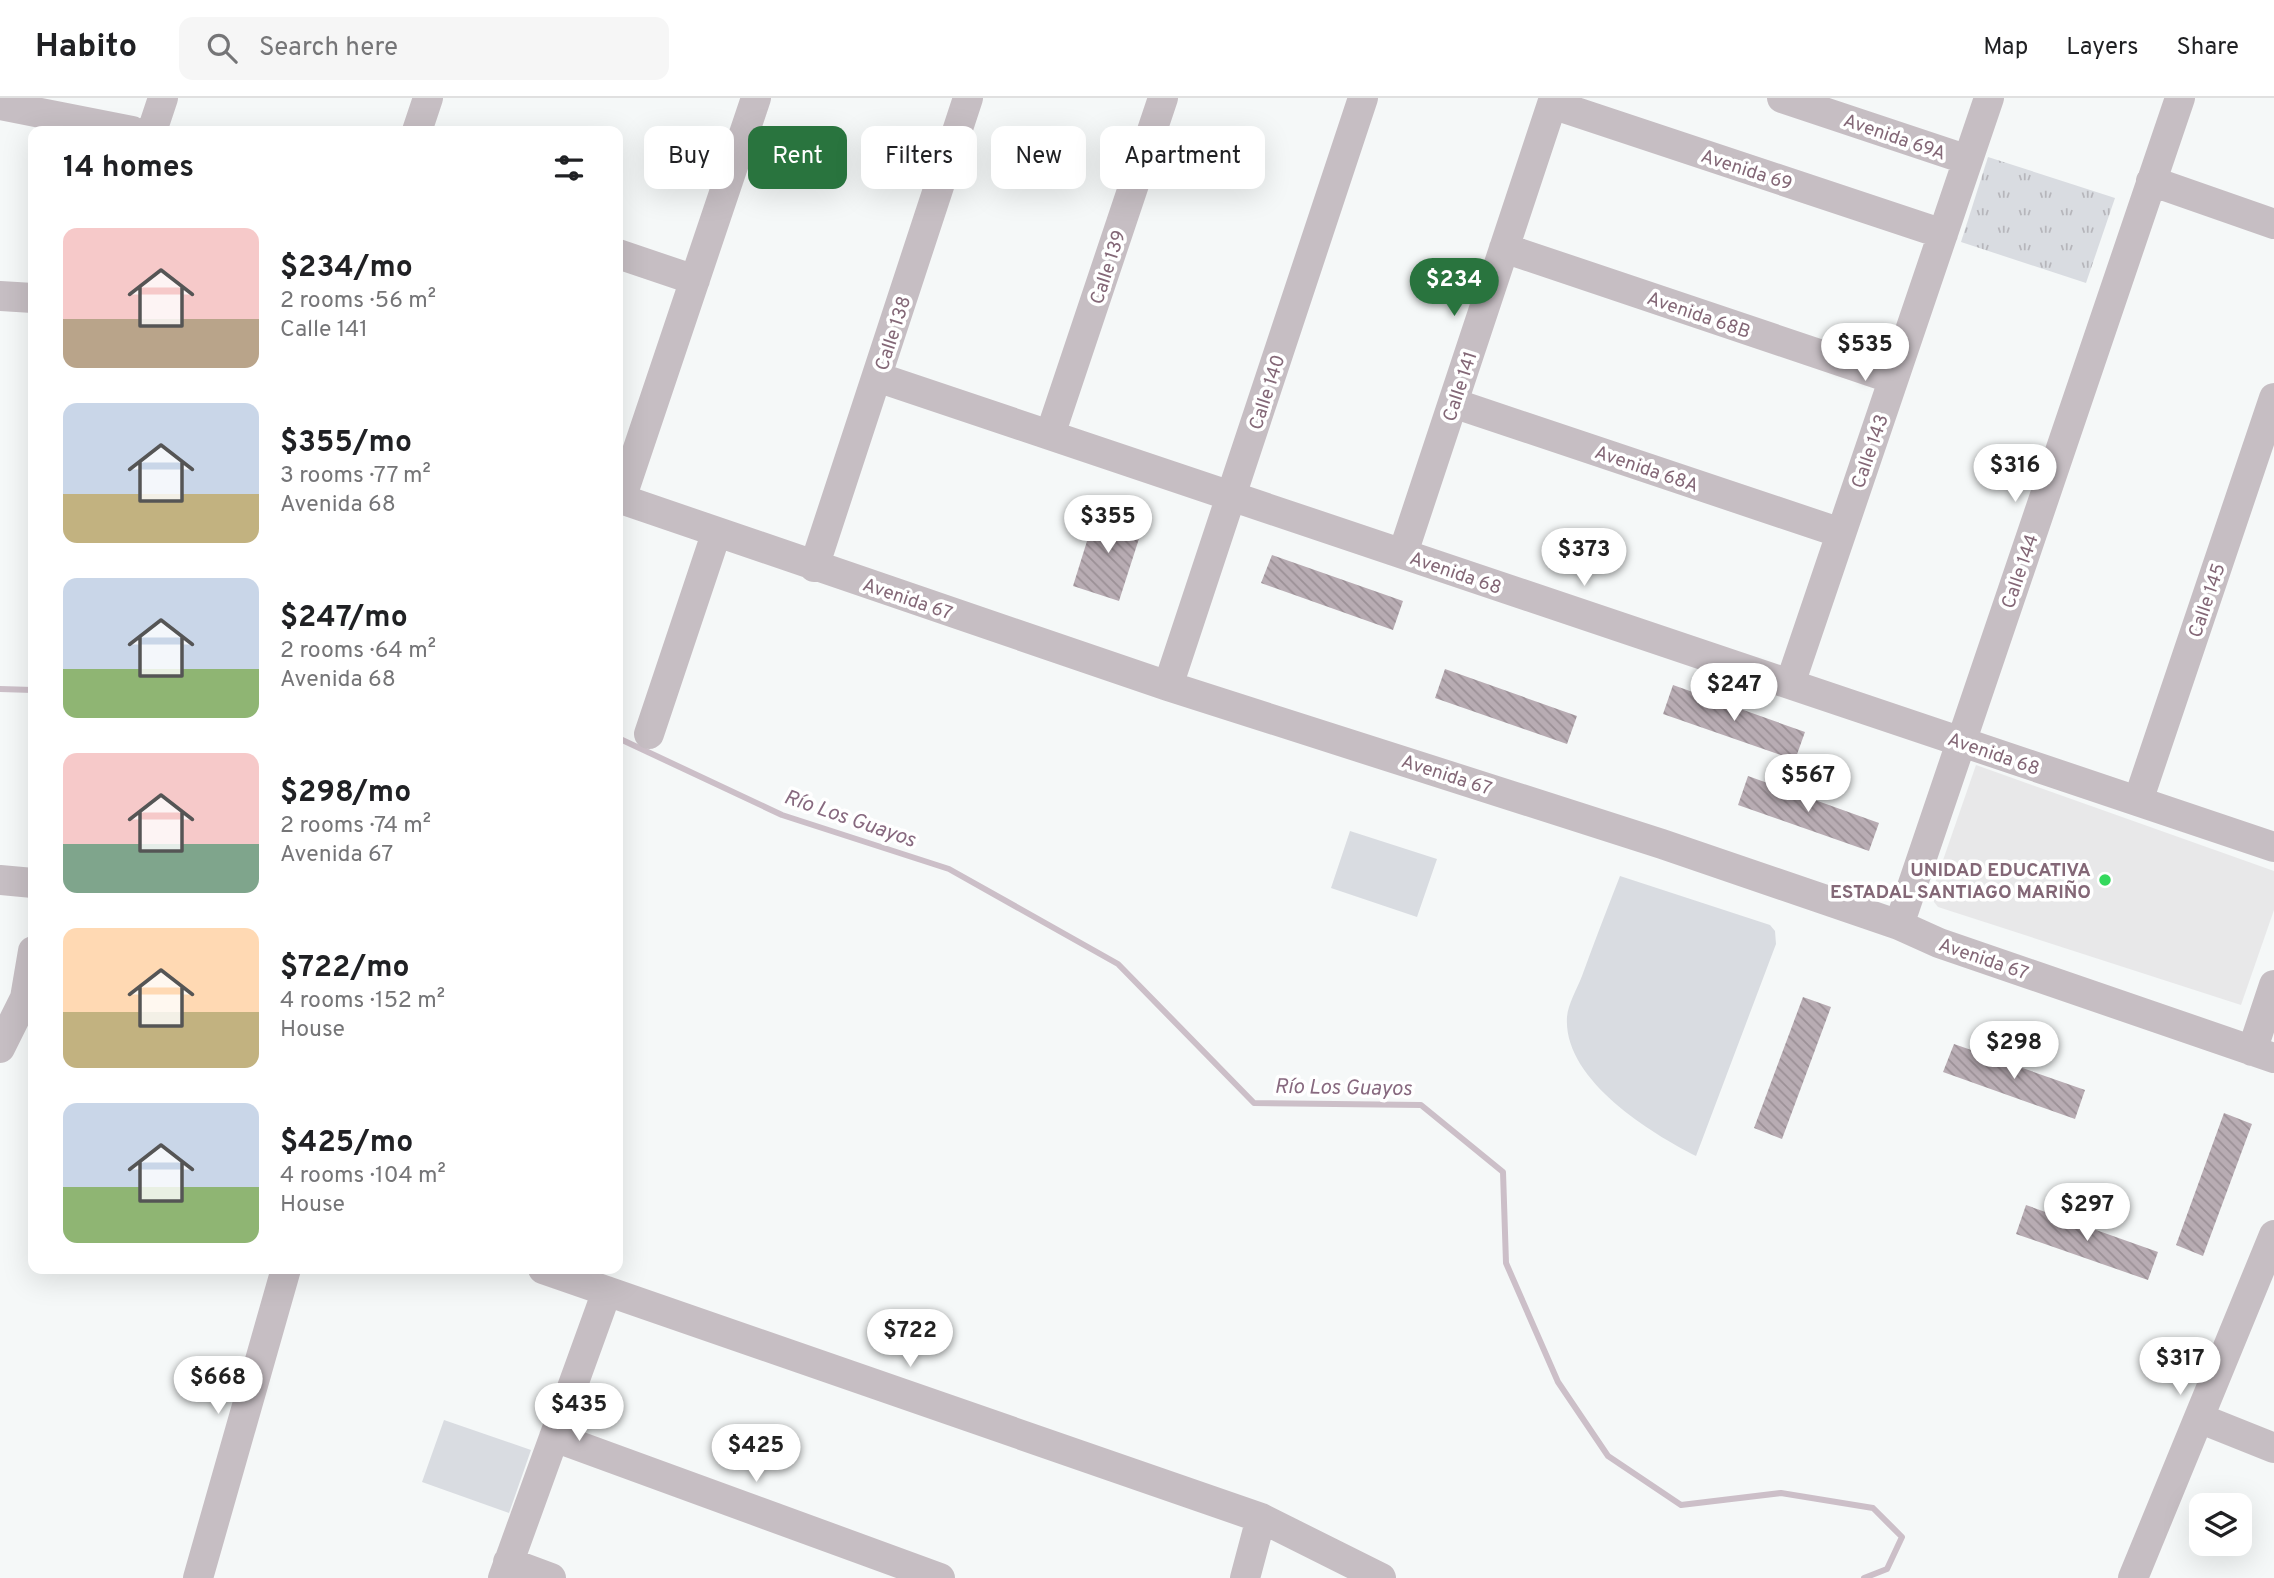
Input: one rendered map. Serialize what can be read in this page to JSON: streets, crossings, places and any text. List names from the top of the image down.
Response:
{
  "streets": {
    "street": [
      "Avenida 69A",
      "Avenida 69",
      "Calle 139",
      "Avenida 68B",
      "Calle 138",
      "Calle 141",
      "Calle 140",
      "Calle 143",
      "Avenida 68A",
      "Calle 144",
      "Avenida 68",
      "Avenida 67",
      "Calle 145"
    ]
  },
  "crossings": [
    ["Avenida 69A", "Calle 143"],
    ["Avenida 69", "Calle 141"],
    ["Avenida 69", "Calle 143"],
    ["Calle 139", "Avenida 68"],
    ["Avenida 68B", "Calle 141"],
    ["Avenida 68B", "Calle 143"],
    ["Calle 138", "Avenida 68"],
    ["Calle 138", "Avenida 67"],
    ["Calle 141", "Avenida 68A"],
    ["Calle 141", "Avenida 68"],
    ["Calle 140", "Avenida 68"],
    ["Calle 140", "Avenida 67"],
    ["Calle 143", "Avenida 68A"],
    ["Calle 143", "Avenida 68"],
    ["Calle 144", "Avenida 68"],
    ["Calle 144", "Avenida 67"],
    ["Avenida 68", "Calle 145"]
  ],
  "water": ["Río Los Guayos"],
  "places": ["UNIDAD EDUCATIVA ESTADAL SANTIAGO MARIÑO"],
  "page": {
    "header": "Habito",
    "search": "Search here",
    "nav": ["Map", "Layers", "Share"],
    "chip": [
      "Buy",
      "Rent",
      "Filters",
      "New",
      "Apartment"
    ],
    "heading": "14 homes",
    "list": [
      {
        "name": "$234/mo",
        "note": "2 rooms · 56 m² · Calle 141"
      },
      {
        "name": "$355/mo",
        "note": "3 rooms · 77 m² · Avenida 68"
      },
      {
        "name": "$247/mo",
        "note": "2 rooms · 64 m² · Avenida 68"
      },
      {
        "name": "$298/mo",
        "note": "2 rooms · 74 m² · Avenida 67"
      },
      {
        "name": "$722/mo",
        "note": "4 rooms · 152 m² · House"
      },
      {
        "name": "$425/mo",
        "note": "4 rooms · 104 m² · House"
      }
    ],
    "price": [
      "$234",
      "$535",
      "$316",
      "$355",
      "$373",
      "$247",
      "$567",
      "$298",
      "$297",
      "$722",
      "$317",
      "$668",
      "$435",
      "$425"
    ]
  }
}
